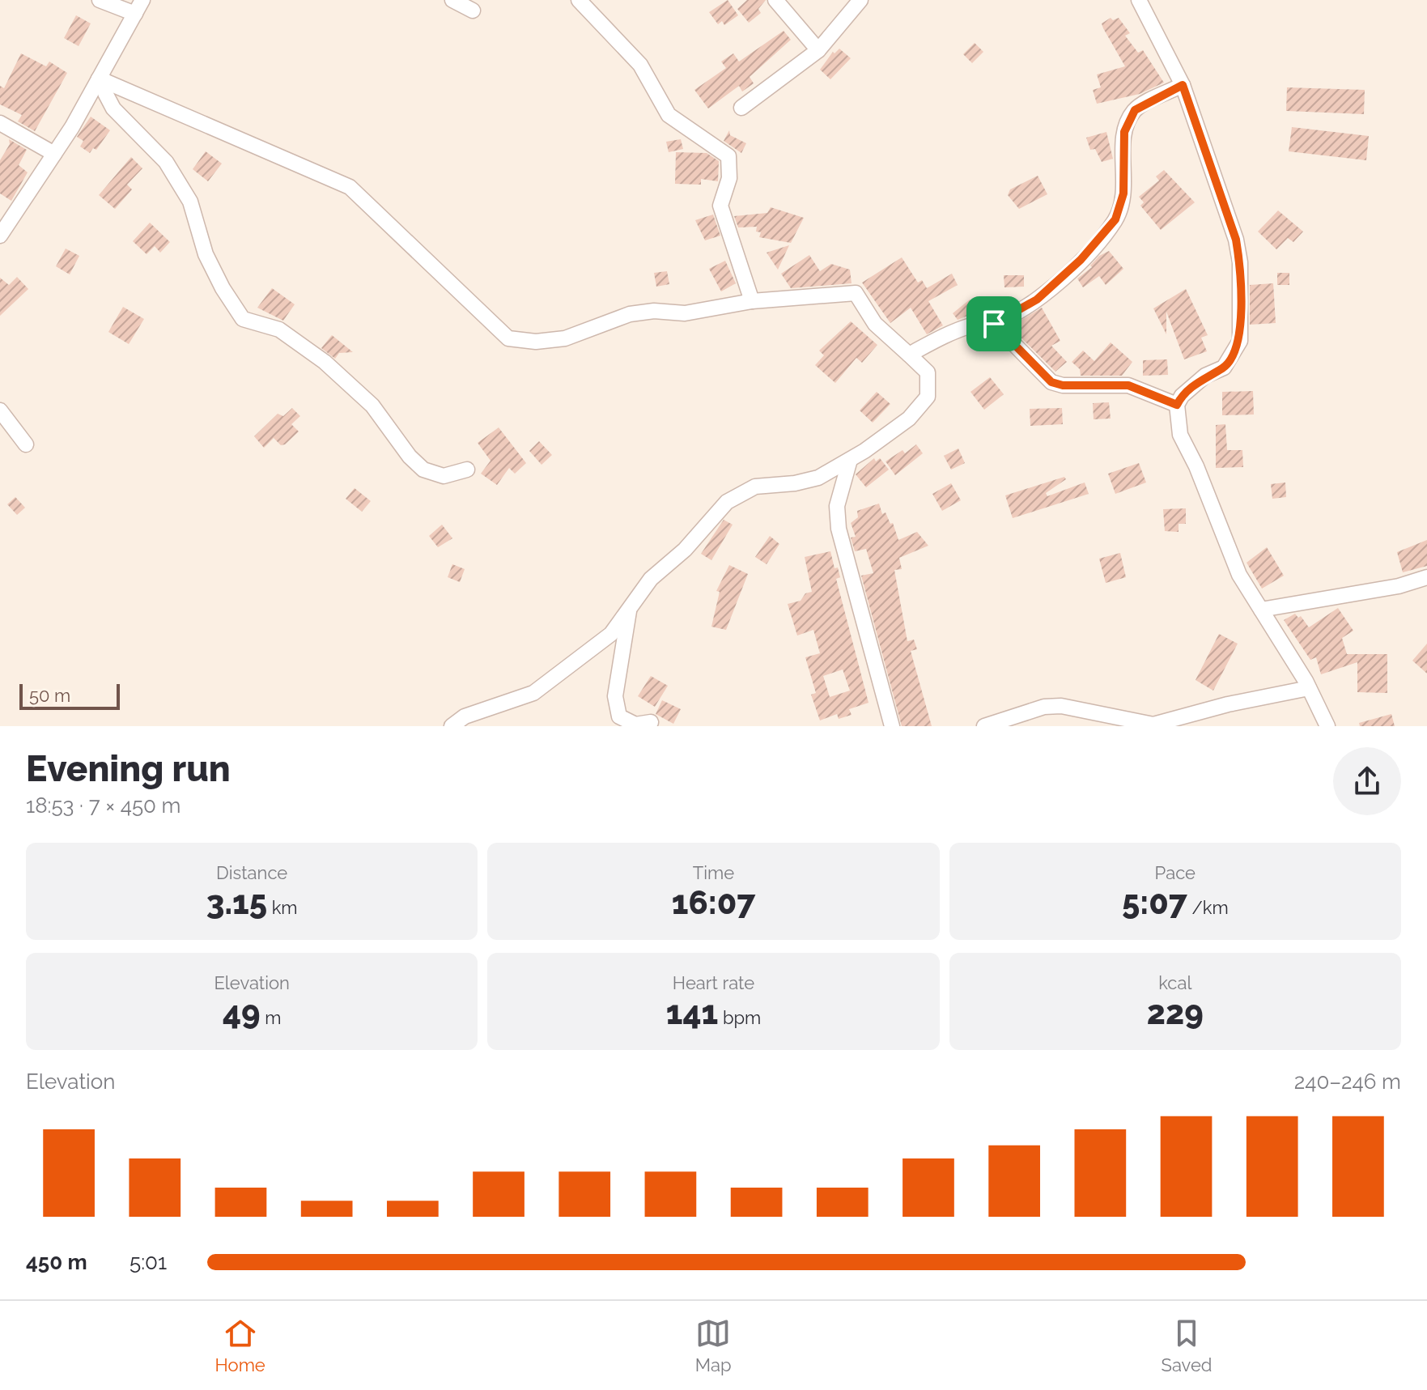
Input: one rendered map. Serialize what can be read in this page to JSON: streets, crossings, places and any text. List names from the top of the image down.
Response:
{
  "scale_bar": "50 m",
  "page": {
    "scale": "50 m",
    "heading": ["Evening run", "18:53 · 7 × 450 m"],
    "stats": [
      ["Distance", "3.15 km"],
      ["Time", "16:07"],
      ["Pace", "5:07 /km"],
      ["Elevation", "49 m"],
      ["Heart rate", "141 bpm"],
      ["kcal", "229"]
    ],
    "chart": ["Elevation", "240–246 m"],
    "list": [
      {
        "name": "450 m",
        "note": "5:01"
      }
    ],
    "tabs": ["Home", "Map", "Saved"]
  }
}
